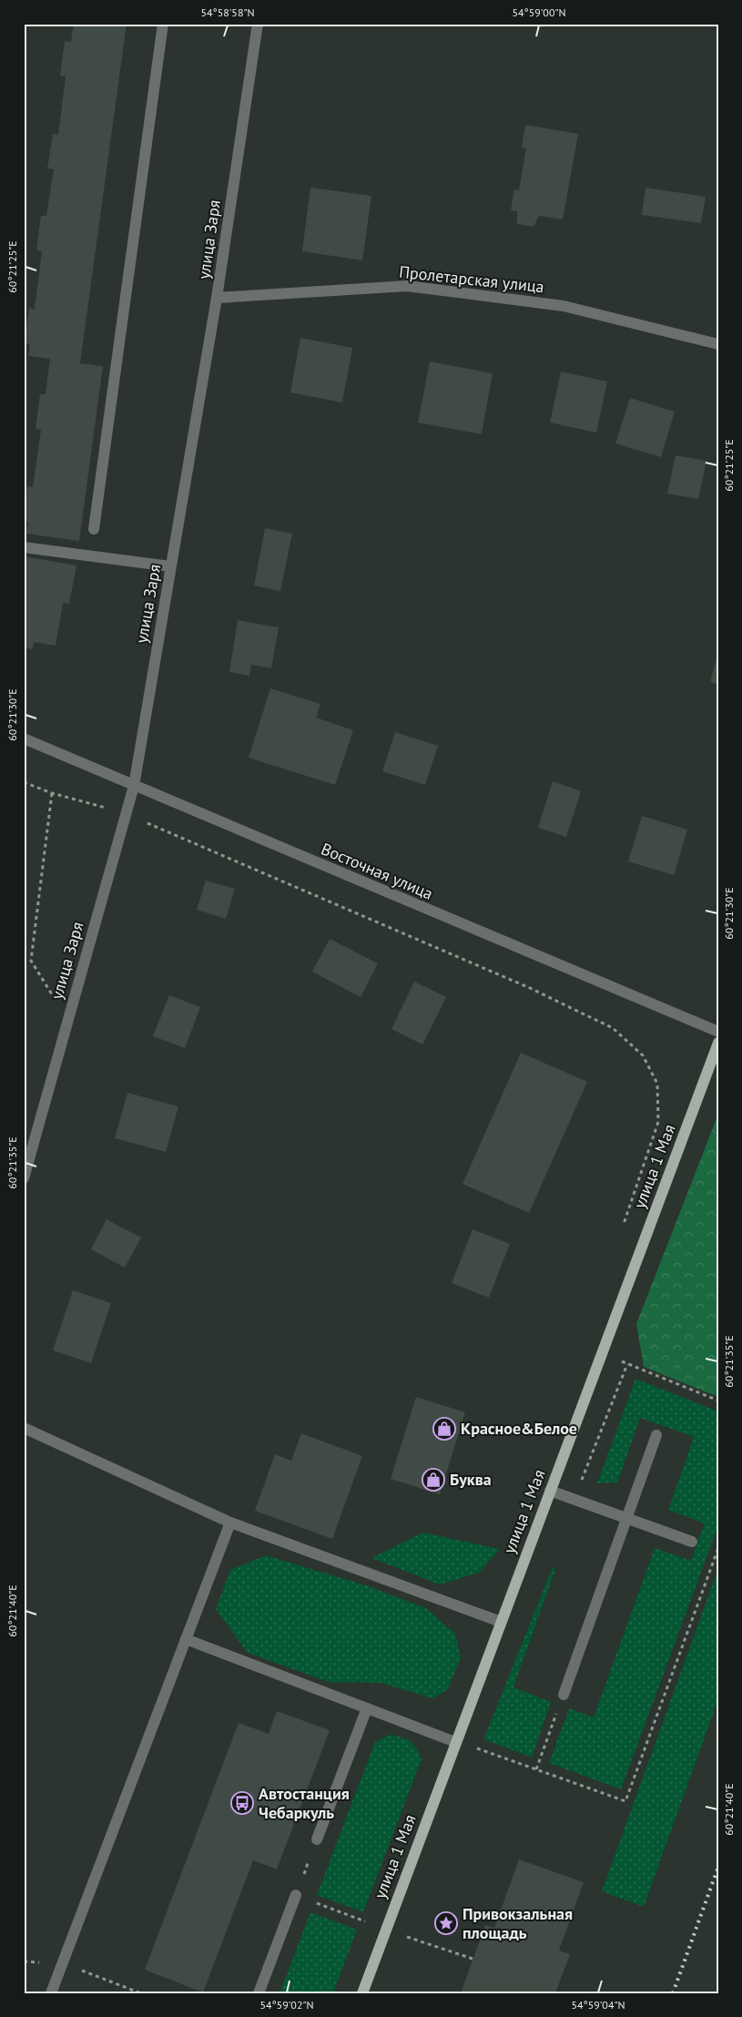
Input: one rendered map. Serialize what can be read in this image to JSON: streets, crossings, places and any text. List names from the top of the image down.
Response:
{
  "streets": {
    "main road": ["улица 1 Мая"],
    "street": ["улица Заря", "Пролетарская улица", "Восточная улица"]
  },
  "crossings": [
    ["улица Заря", "Пролетарская улица"],
    ["улица Заря", "Восточная улица"]
  ],
  "places": {
    "shop": ["Красное&Белое", "Буква"],
    "bus stop": ["Автостанция Чебаркуль"],
    "place": ["Привокзальная площадь"]
  },
  "coordinates": [
    "54°58'58\"N",
    "54°59'00\"N",
    "60°21'25\"E",
    "60°21'30\"E",
    "60°21'35\"E",
    "60°21'40\"E",
    "54°59'02\"N",
    "54°59'04\"N"
  ]
}
